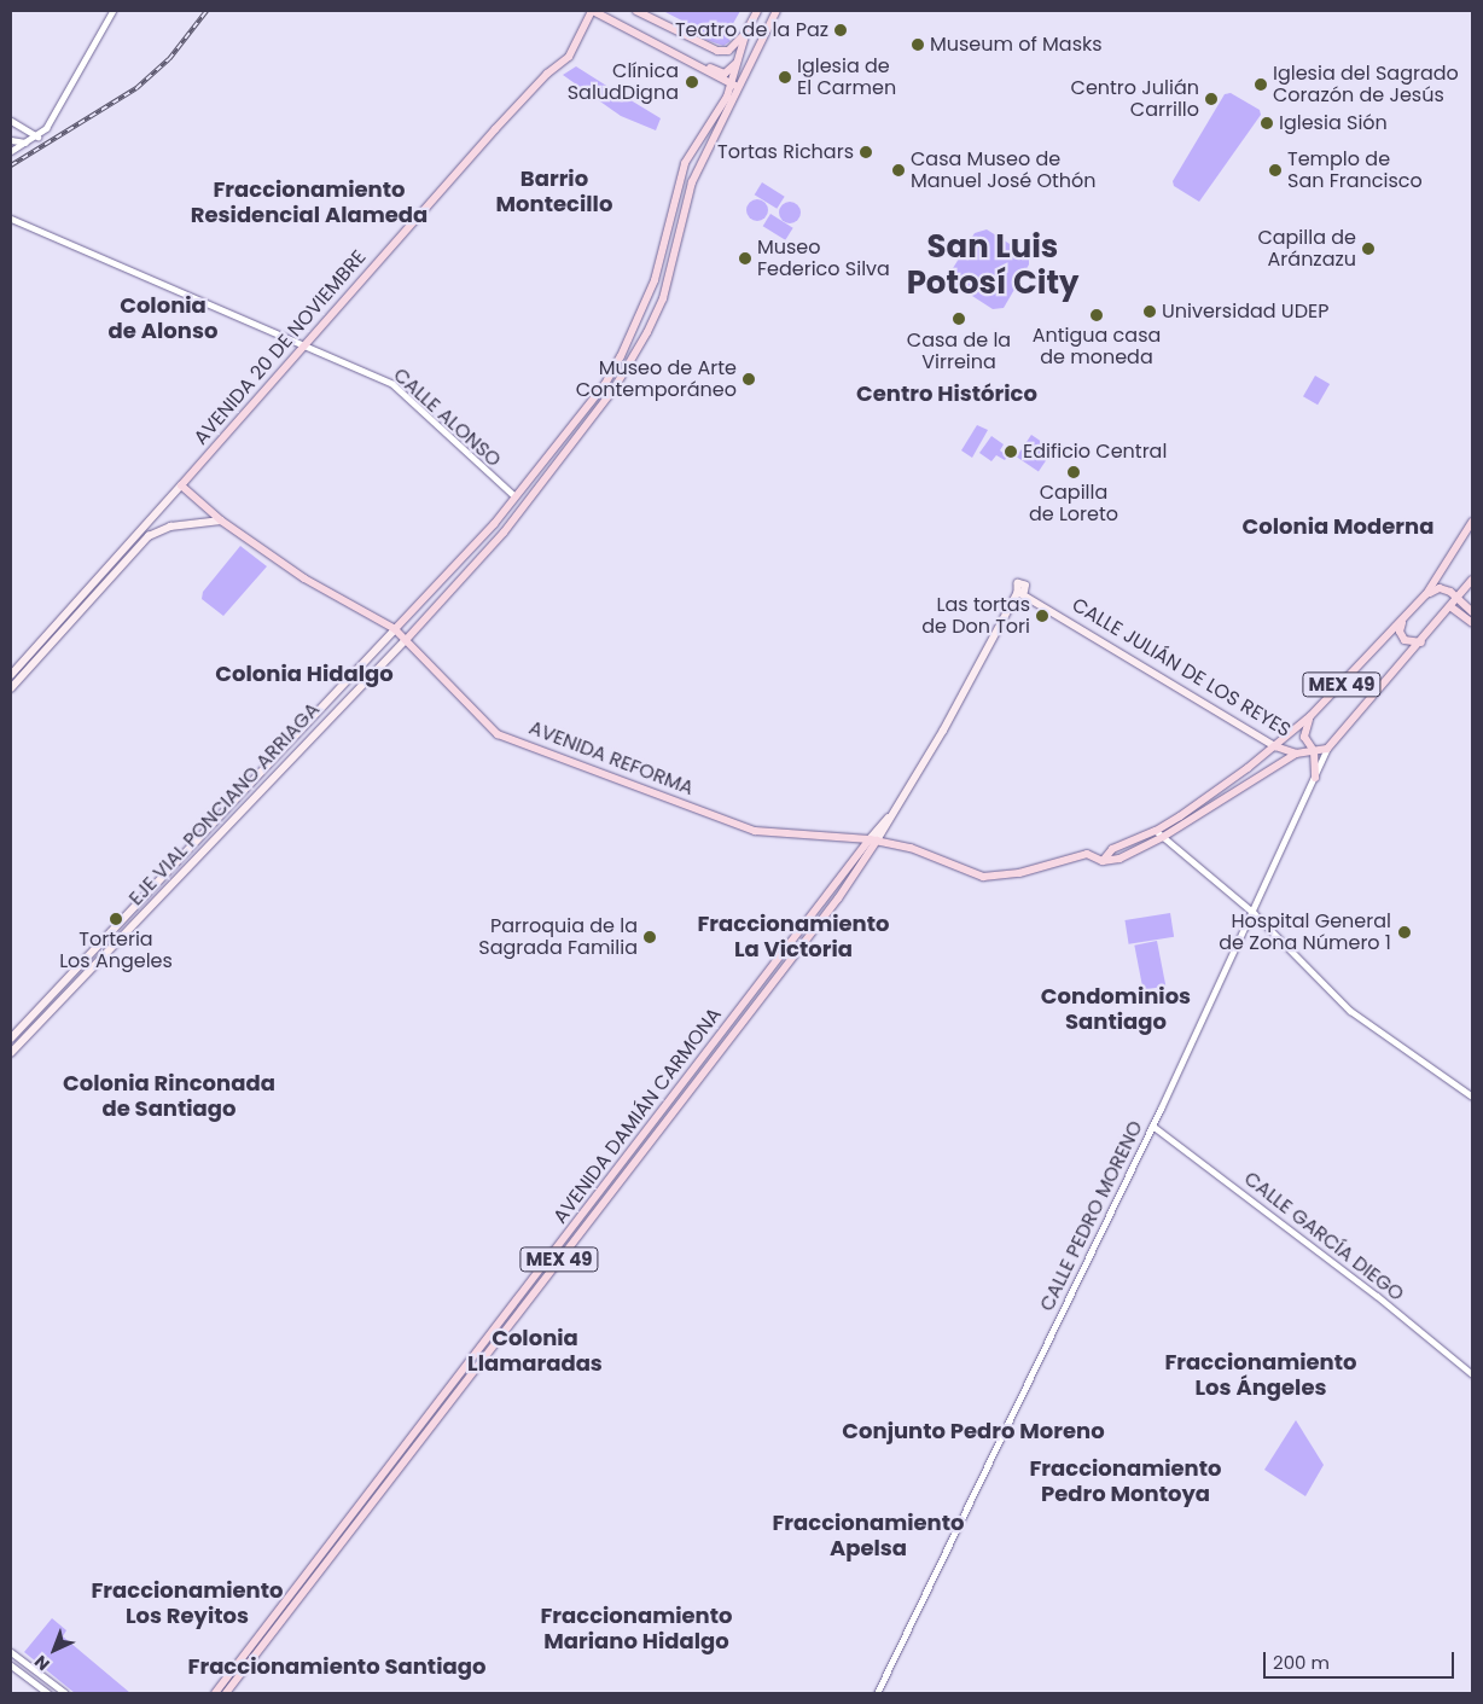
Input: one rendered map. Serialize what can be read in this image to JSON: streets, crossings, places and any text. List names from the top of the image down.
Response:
{
  "streets": {
    "main road": [
      "AVENIDA 20 DE NOVIEMBRE",
      "CALLE JULIÁN DE LOS REYES",
      "MEX 49",
      "AVENIDA REFORMA",
      "EJE VIAL PONCIANO ARRIAGA",
      "AVENIDA DAMIÁN CARMONA"
    ],
    "street": ["CALLE ALONSO", "CALLE PEDRO MORENO", "CALLE GARCÍA DIEGO"]
  },
  "crossings": [
    ["AVENIDA 20 DE NOVIEMBRE", "CALLE ALONSO"],
    ["AVENIDA 20 DE NOVIEMBRE", "AVENIDA REFORMA"],
    ["CALLE ALONSO", "EJE VIAL PONCIANO ARRIAGA"],
    ["CALLE JULIÁN DE LOS REYES", "MEX 49"],
    ["CALLE JULIÁN DE LOS REYES", "AVENIDA DAMIÁN CARMONA"],
    ["CALLE JULIÁN DE LOS REYES", "CALLE PEDRO MORENO"],
    ["AVENIDA REFORMA", "EJE VIAL PONCIANO ARRIAGA"],
    ["AVENIDA REFORMA", "AVENIDA DAMIÁN CARMONA"],
    ["CALLE PEDRO MORENO", "CALLE GARCÍA DIEGO"]
  ],
  "districts": [
    "Barrio Montecillo",
    "Fraccionamiento Residencial Alameda",
    "San Luis Potosí City",
    "Colonia de Alonso",
    "Centro Histórico",
    "Colonia Moderna",
    "Colonia Hidalgo",
    "Fraccionamiento La Victoria",
    "Condominios Santiago",
    "Colonia Rinconada de Santiago",
    "Colonia Llamaradas",
    "Fraccionamiento Los Ángeles",
    "Conjunto Pedro Moreno",
    "Fraccionamiento Pedro Montoya",
    "Fraccionamiento Apelsa",
    "Fraccionamiento Los Reyitos",
    "Fraccionamiento Mariano Hidalgo",
    "Fraccionamiento Santiago"
  ],
  "places": [
    "Teatro de la Paz",
    "Museum of Masks",
    "Iglesia de El Carmen",
    "Clínica SaludDigna",
    "Iglesia del Sagrado Corazón de Jesús",
    "Centro Julián Carrillo",
    "Iglesia Sión",
    "Tortas Richars",
    "Casa Museo de Manuel José Othón",
    "Templo de San Francisco",
    "Capilla de Aránzazu",
    "Museo Federico Silva",
    "Universidad UDEP",
    "Antigua casa de moneda",
    "Casa de la Virreina",
    "Museo de Arte Contemporáneo",
    "Edificio Central",
    "Capilla de Loreto",
    "Las tortas de Don Tori",
    "Torteria Los Angeles",
    "Hospital General de Zona Número 1",
    "Parroquia de la Sagrada Familia"
  ],
  "scale_bar": "200 m",
  "north": "bottom left"
}
